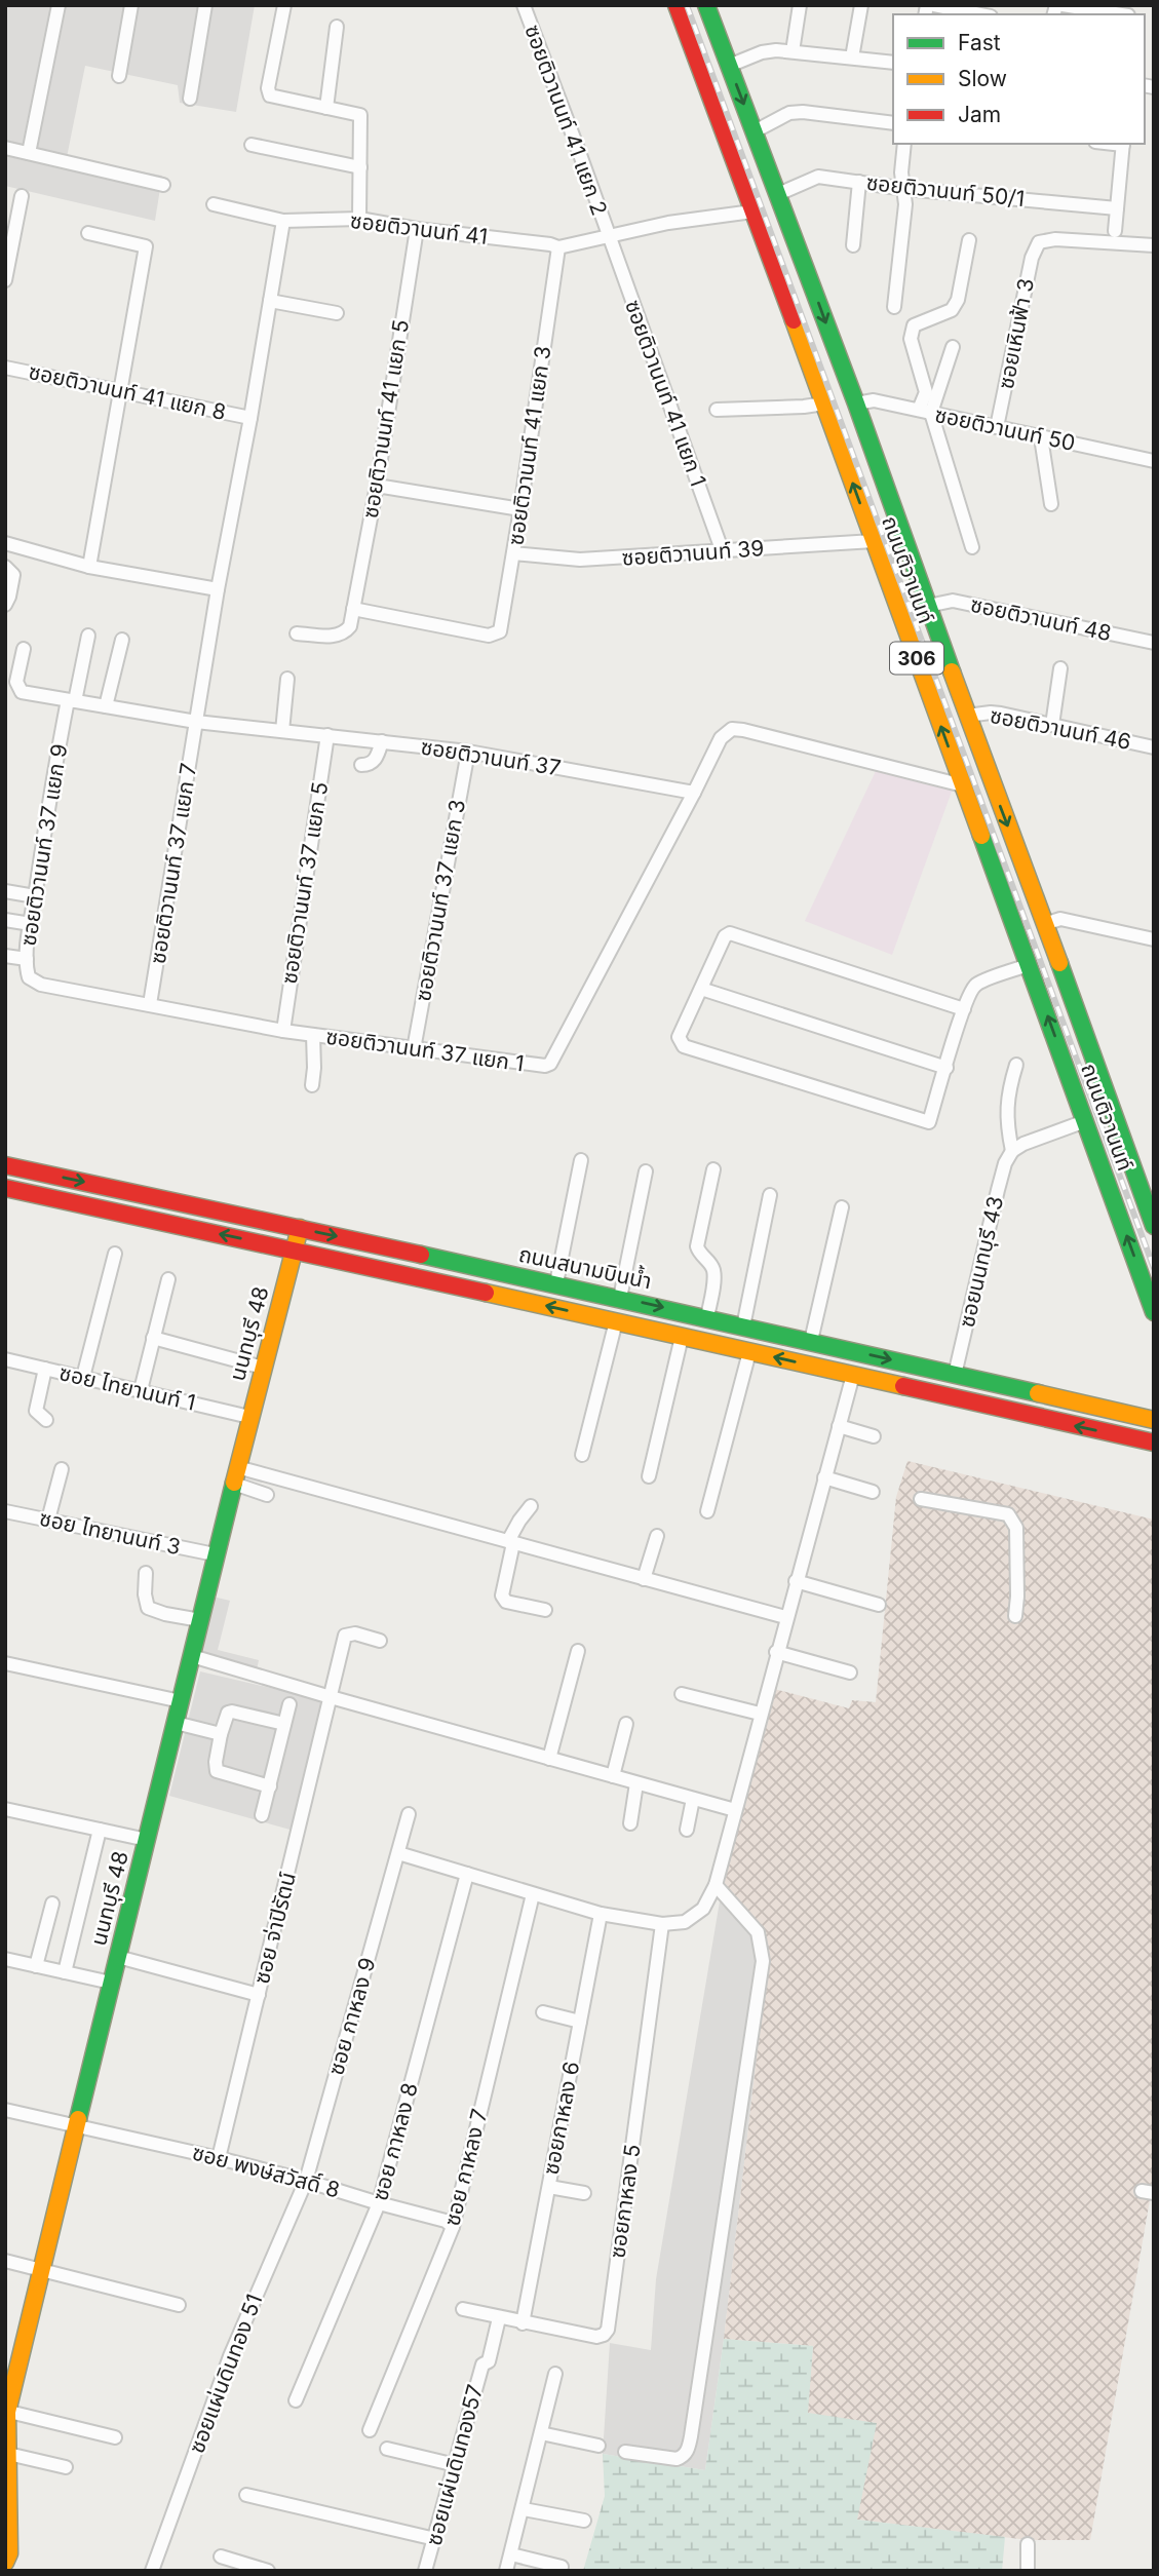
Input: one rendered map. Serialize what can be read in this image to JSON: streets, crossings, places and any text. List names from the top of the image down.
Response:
{
  "streets": {
    "main road": [
      "ถนนติวานนท์",
      "306",
      "ถนนสนามบินน้ำ",
      "นนทบุรี 48"
    ],
    "street": [
      "ซอยติวานนท์ 41 แยก 2",
      "ซอยติวานนท์ 50/1",
      "ซอยติวานนท์ 41",
      "ซอยเหินฟ้า 3",
      "ซอยติวานนท์ 41 แยก 8",
      "ซอยติวานนท์ 41 แยก 1",
      "ซอยติวานนท์ 41 แยก 5",
      "ซอยติวานนท์ 50",
      "ซอยติวานนท์ 41 แยก 3",
      "ซอยติวานนท์ 39",
      "ซอยติวานนท์ 48",
      "ซอยติวานนท์ 46",
      "ซอยติวานนท์ 37",
      "ซอยติวานนท์ 37 แยก 9",
      "ซอยติวานนท์ 37 แยก 7",
      "ซอยติวานนท์ 37 แยก 5",
      "ซอยติวานนท์ 37 แยก 3",
      "ซอยติวานนท์ 37 แยก 1",
      "ซอยนนทบุรี 43",
      "ซอย ไทยานนท์ 1",
      "ซอย ไทยานนท์ 3",
      "ซอย จ่าปิรัตน์",
      "ซอย กาหลง 9",
      "ซอยกาหลง 6",
      "ซอย กาหลง 8",
      "ซอย กาหลง 7",
      "ซอย พงษ์สวัสดิ์ 8",
      "ซอยกาหลง 5",
      "ซอยแผ่นดินทอง 51",
      "ซอยแผ่นดินทอง57"
    ]
  },
  "crossings": [
    ["ซอยติวานนท์ 41 แยก 2", "ซอยติวานนท์ 41"],
    ["ซอยติวานนท์ 41 แยก 2", "ซอยติวานนท์ 41 แยก 1"],
    ["ซอยติวานนท์ 50/1", "ถนนติวานนท์"],
    ["ซอยติวานนท์ 41", "ซอยติวานนท์ 41 แยก 1"],
    ["ซอยติวานนท์ 41", "ซอยติวานนท์ 41 แยก 5"],
    ["ซอยติวานนท์ 41", "ซอยติวานนท์ 41 แยก 3"],
    ["ซอยติวานนท์ 41", "ถนนติวานนท์"],
    ["ซอยเหินฟ้า 3", "ซอยติวานนท์ 50"],
    ["ซอยติวานนท์ 41 แยก 1", "ซอยติวานนท์ 39"],
    ["ซอยติวานนท์ 41 แยก 5", "ซอยติวานนท์ 41 แยก 3"],
    ["ซอยติวานนท์ 50", "ถนนติวานนท์"],
    ["ซอยติวานนท์ 41 แยก 3", "ซอยติวานนท์ 39"],
    ["ซอยติวานนท์ 39", "ถนนติวานนท์"],
    ["ถนนติวานนท์", "ซอยติวานนท์ 48"],
    ["ถนนติวานนท์", "ซอยติวานนท์ 46"],
    ["ซอยติวานนท์ 37", "ซอยติวานนท์ 37 แยก 9"],
    ["ซอยติวานนท์ 37", "ซอยติวานนท์ 37 แยก 7"],
    ["ซอยติวานนท์ 37", "ซอยติวานนท์ 37 แยก 5"],
    ["ซอยติวานนท์ 37", "ซอยติวานนท์ 37 แยก 3"],
    ["ซอยติวานนท์ 37", "ซอยติวานนท์ 37 แยก 1"],
    ["ซอยติวานนท์ 37 แยก 9", "ซอยติวานนท์ 37 แยก 1"],
    ["ซอยติวานนท์ 37 แยก 7", "ซอยติวานนท์ 37 แยก 1"],
    ["ซอยติวานนท์ 37 แยก 5", "ซอยติวานนท์ 37 แยก 1"],
    ["ซอยติวานนท์ 37 แยก 3", "ซอยติวานนท์ 37 แยก 1"],
    ["ซอยนนทบุรี 43", "ถนนสนามบินน้ำ"],
    ["ถนนสนามบินน้ำ", "นนทบุรี 48"],
    ["นนทบุรี 48", "ซอย ไทยานนท์ 1"],
    ["นนทบุรี 48", "ซอย ไทยานนท์ 3"],
    ["นนทบุรี 48", "ซอย พงษ์สวัสดิ์ 8"],
    ["ซอย จ่าปิรัตน์", "ซอย พงษ์สวัสดิ์ 8"],
    ["ซอย กาหลง 9", "ซอย พงษ์สวัสดิ์ 8"],
    ["ซอย กาหลง 9", "ซอยแผ่นดินทอง 51"],
    ["ซอยกาหลง 6", "ซอยกาหลง 5"],
    ["ซอย กาหลง 8", "ซอย พงษ์สวัสดิ์ 8"],
    ["ซอย กาหลง 7", "ซอย พงษ์สวัสดิ์ 8"],
    ["ซอย พงษ์สวัสดิ์ 8", "ซอยแผ่นดินทอง 51"],
    ["ซอยกาหลง 5", "ซอยแผ่นดินทอง57"]
  ],
  "legend": ["Fast", "Slow", "Jam"]
}
